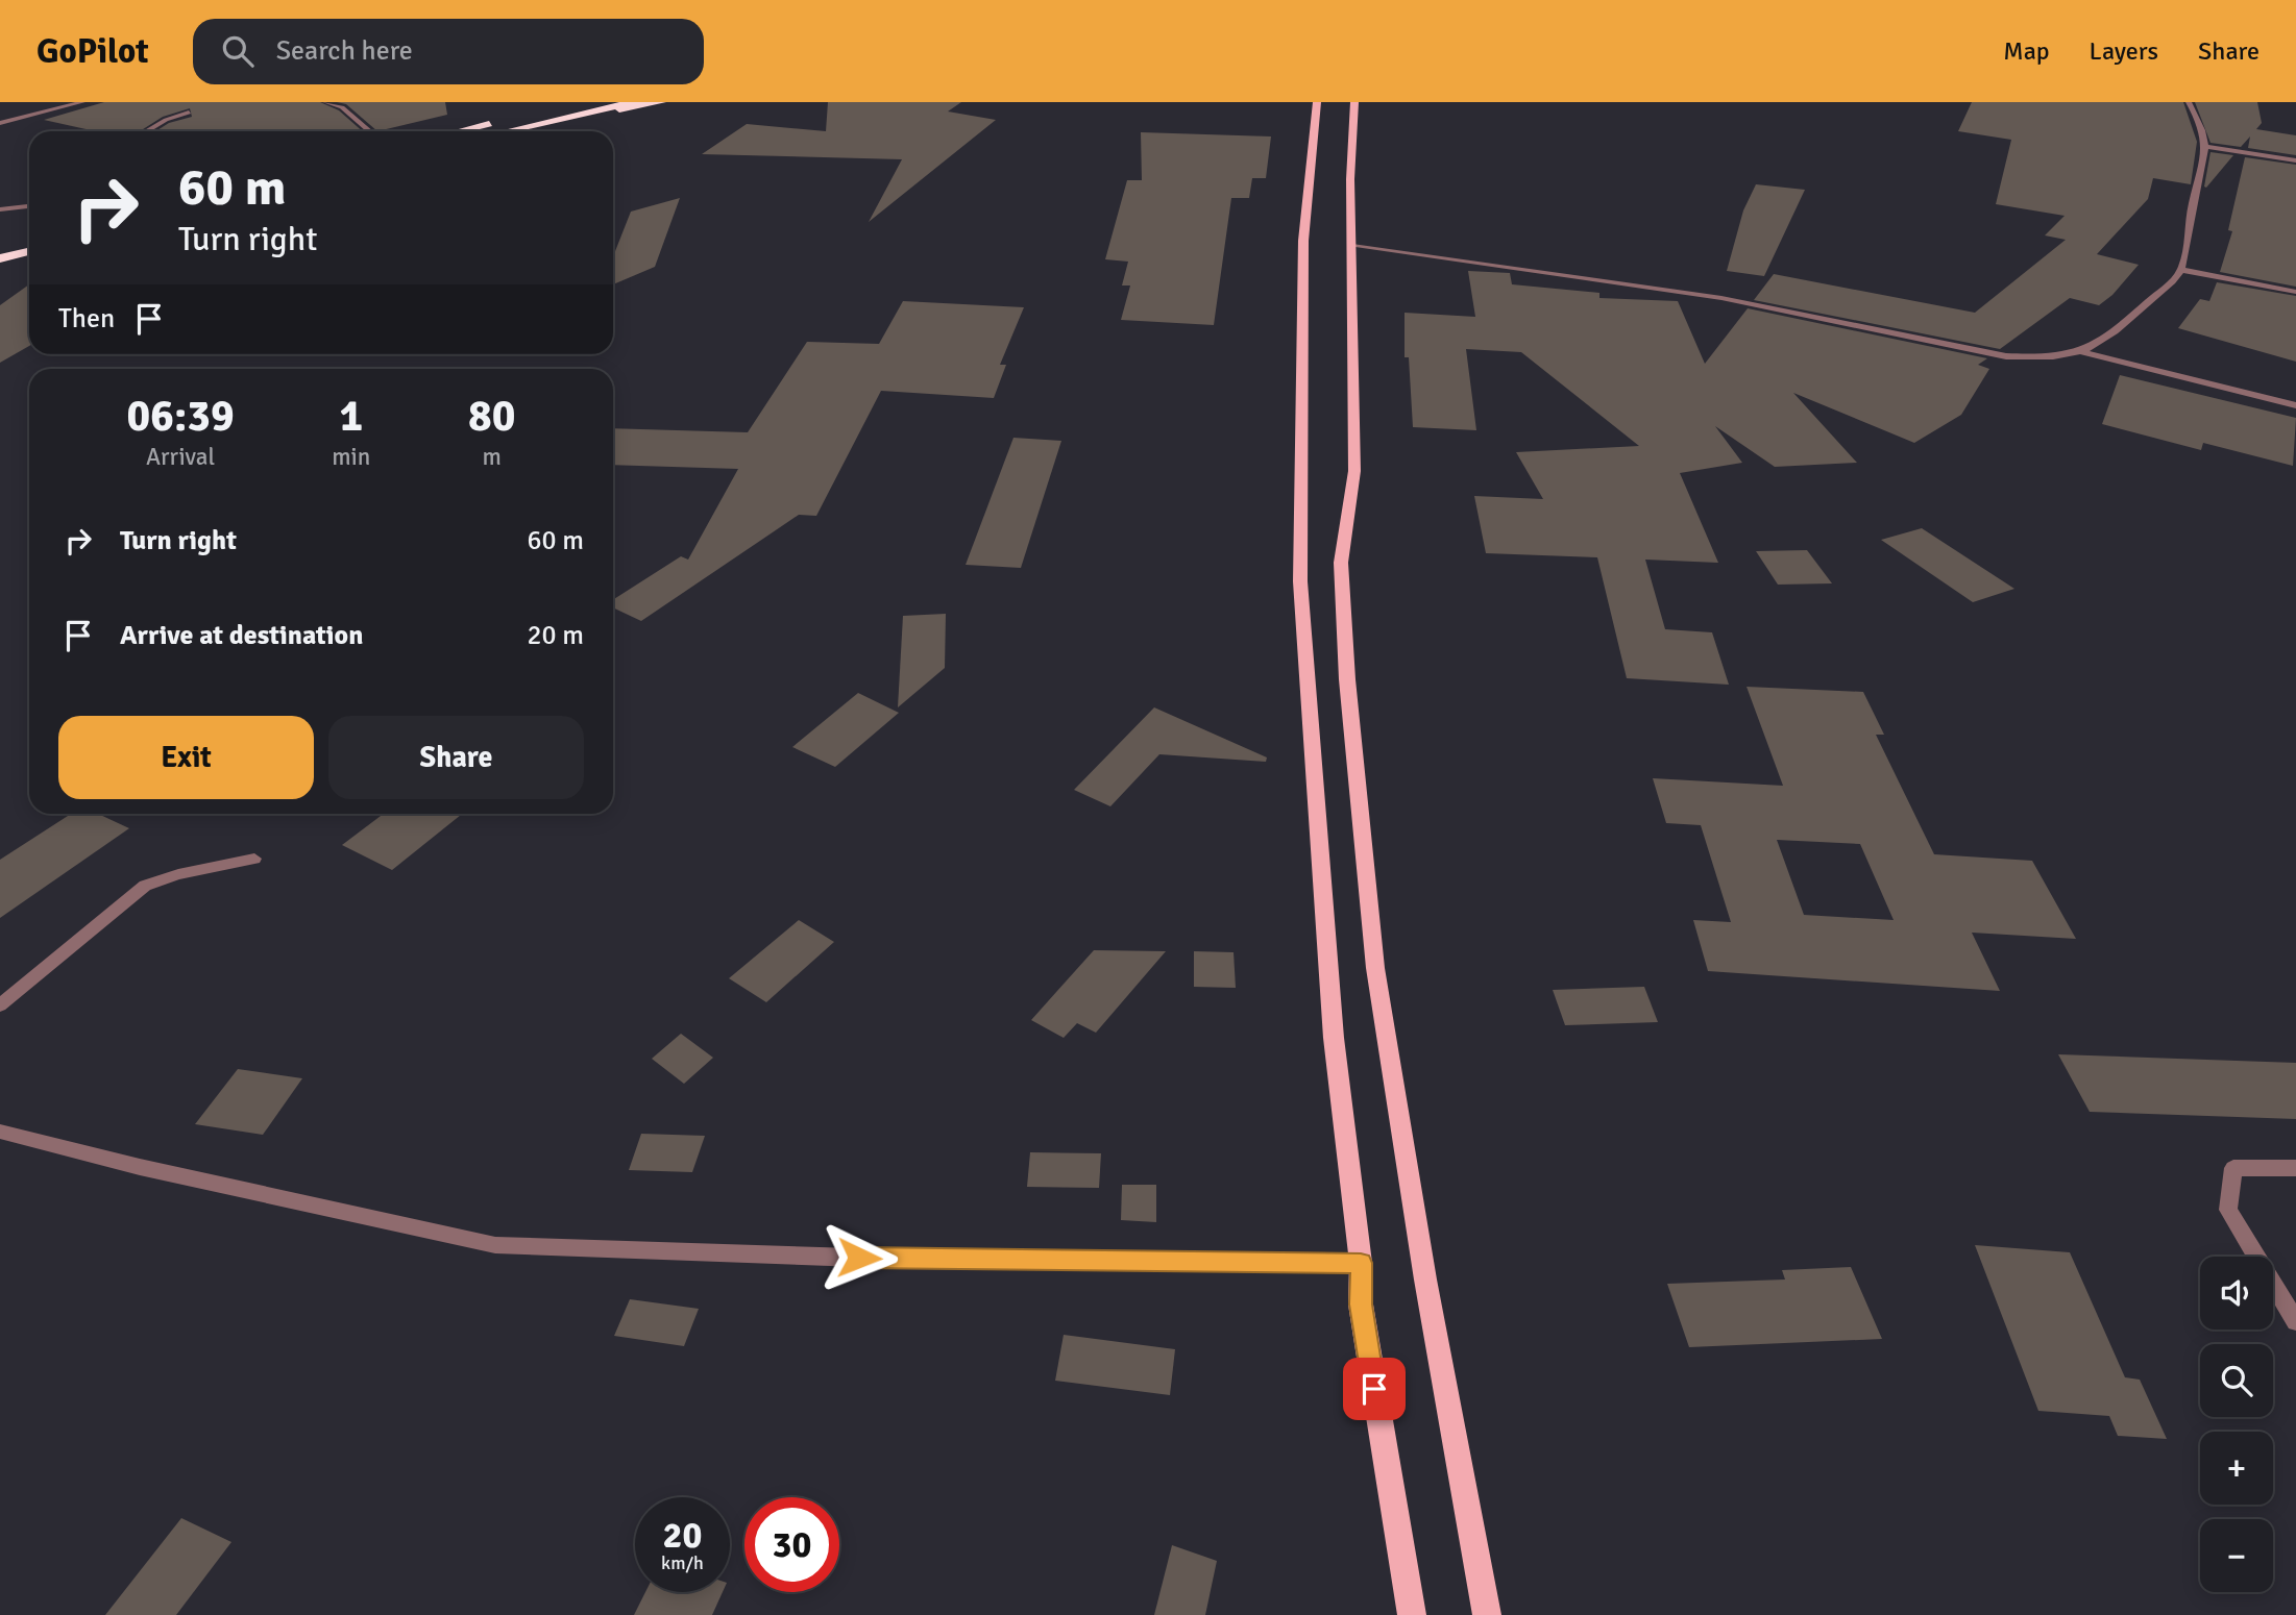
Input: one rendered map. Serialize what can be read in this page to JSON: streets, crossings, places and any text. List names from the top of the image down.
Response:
{
  "page": {
    "header": "GoPilot",
    "search": "Search here",
    "nav": ["Map", "Layers", "Share"],
    "turn": ["60 m", "Turn right"],
    "then": "Then",
    "eta": [
      "06:39",
      "Arrival",
      "1",
      "min",
      "80",
      "m"
    ],
    "list": [
      {
        "name": "Turn right",
        "value": "60 m"
      },
      {
        "name": "Arrive at destination",
        "value": "20 m"
      }
    ],
    "buttons": ["Exit", "Share"],
    "map_buttons": ["+", "−"],
    "speed": "20 km/h",
    "limit": "30"
  }
}
